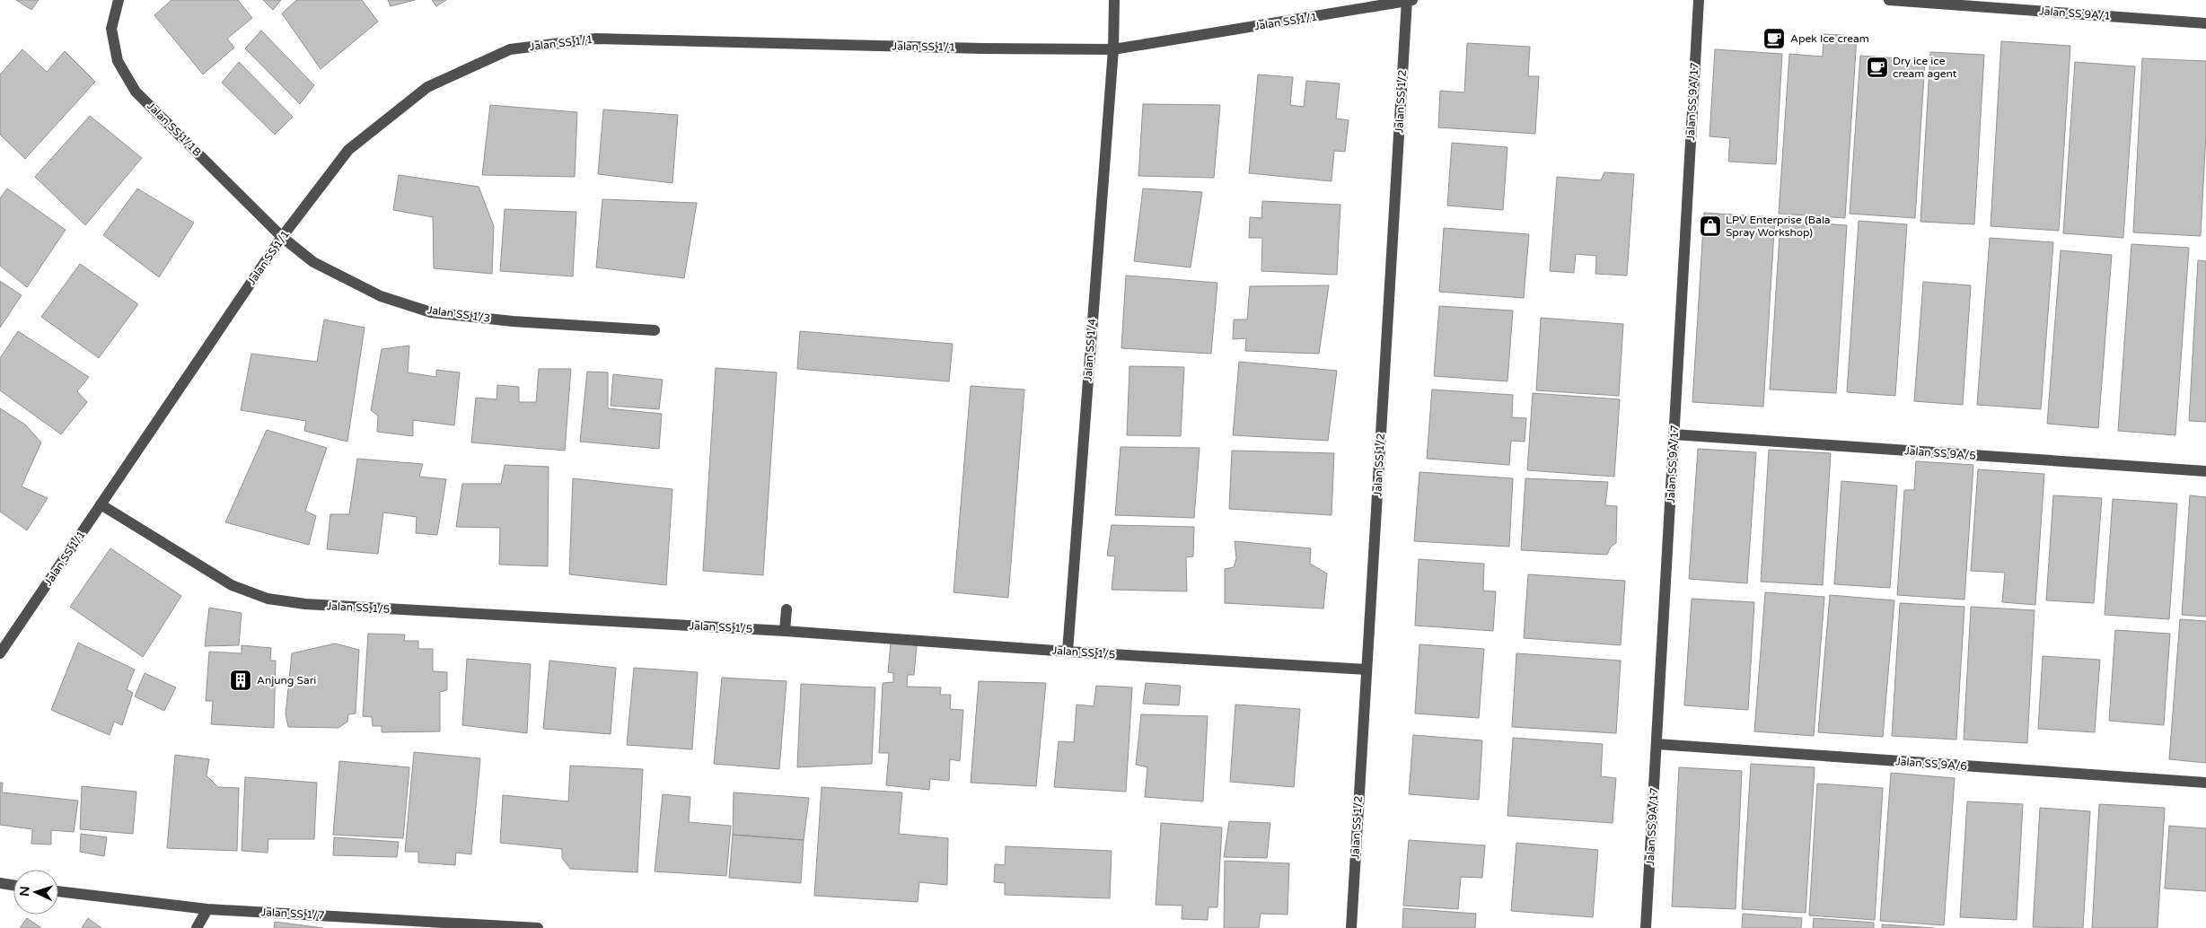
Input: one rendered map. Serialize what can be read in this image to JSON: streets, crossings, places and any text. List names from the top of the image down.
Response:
{
  "streets": {
    "street": [
      "Jalan SS 9A/1",
      "Jalan SS 1/1",
      "Jalan SS 1/2",
      "Jalan SS 9A/17",
      "Jalan SS 1/1B",
      "Jalan SS 1/3",
      "Jalan SS 1/4",
      "Jalan SS 9A/5",
      "Jalan SS 1/5",
      "Jalan SS 9A/6",
      "Jalan SS 1/7"
    ]
  },
  "crossings": [
    ["Jalan SS 1/1", "Jalan SS 1/2"],
    ["Jalan SS 1/1", "Jalan SS 1/1B"],
    ["Jalan SS 1/1", "Jalan SS 1/3"],
    ["Jalan SS 1/1", "Jalan SS 1/4"],
    ["Jalan SS 1/1", "Jalan SS 1/5"],
    ["Jalan SS 1/2", "Jalan SS 1/5"],
    ["Jalan SS 9A/17", "Jalan SS 9A/5"],
    ["Jalan SS 9A/17", "Jalan SS 9A/6"],
    ["Jalan SS 1/1B", "Jalan SS 1/3"],
    ["Jalan SS 1/4", "Jalan SS 1/5"]
  ],
  "places": {
    "cafe": ["Apek Ice cream", "Dry ice ice cream agent"],
    "shop": ["LPV Enterprise (Bala Spray Workshop)"],
    "building": ["Anjung Sari"]
  },
  "north": "left"
}
